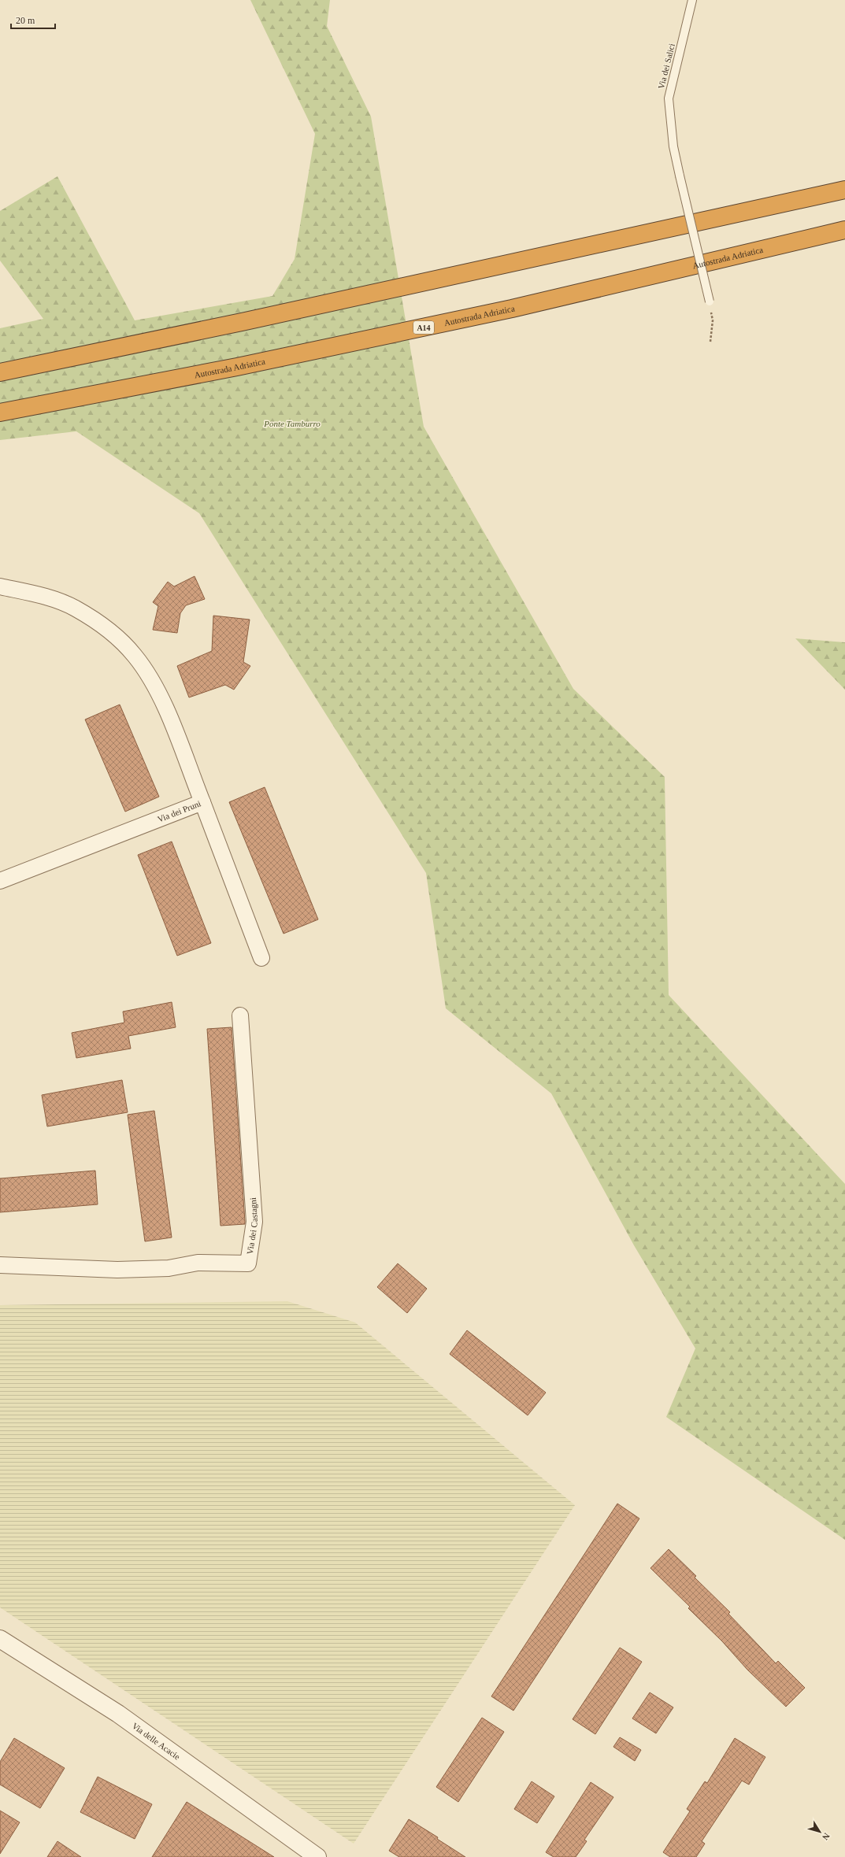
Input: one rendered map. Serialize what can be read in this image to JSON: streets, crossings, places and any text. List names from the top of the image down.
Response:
{
  "streets": {
    "highway": ["Autostrada Adriatica", "A14"],
    "street": ["Via dei Pruni", "Via dei Castagni", "Via delle Acacie"],
    "lane": ["Via dei Salici"]
  },
  "parks": ["Ponte Tamburro"],
  "scale_bar": "20 m",
  "north": "bottom right"
}
